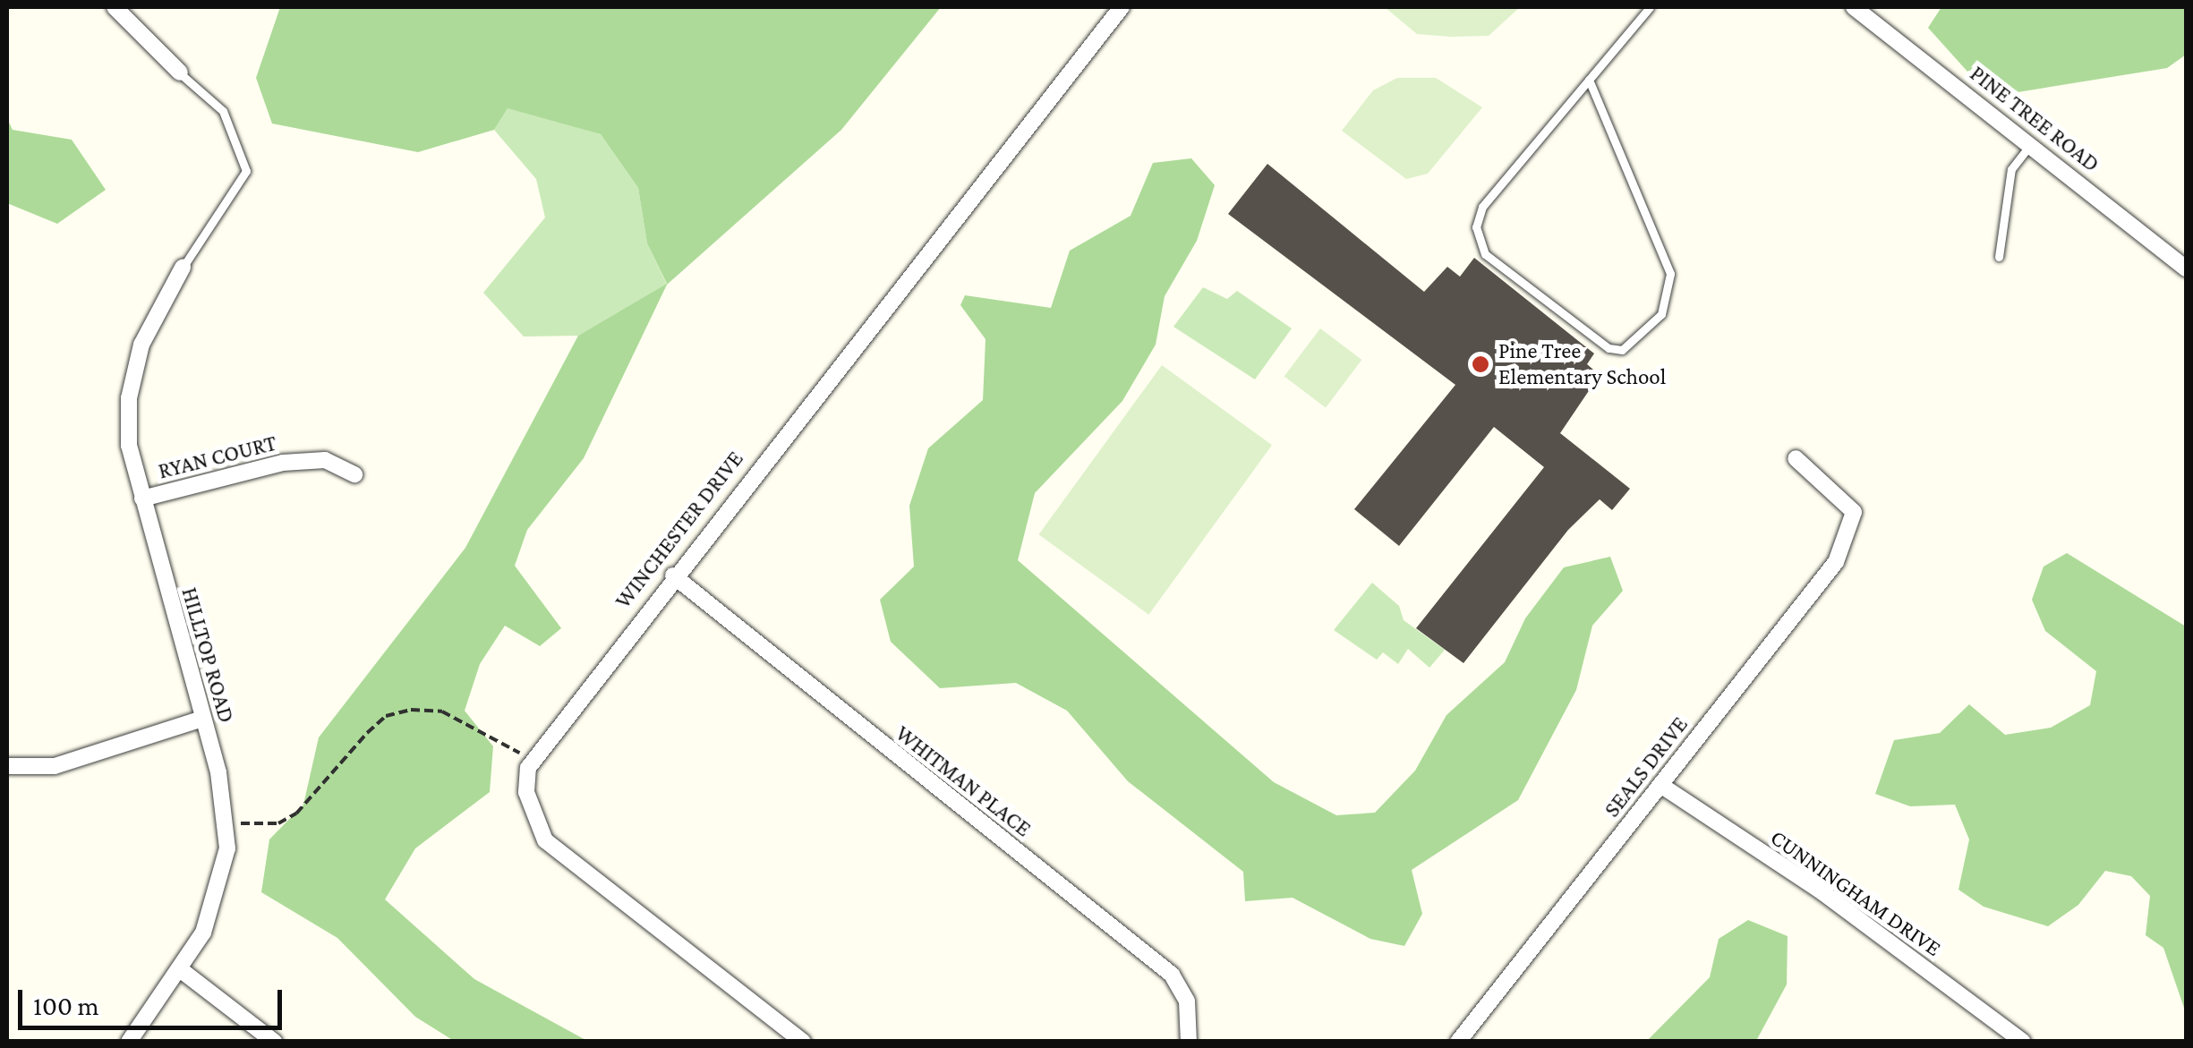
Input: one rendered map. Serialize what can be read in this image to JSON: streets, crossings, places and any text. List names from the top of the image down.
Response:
{
  "streets": {
    "street": [
      "PINE TREE ROAD",
      "RYAN COURT",
      "WINCHESTER DRIVE",
      "HILLTOP ROAD",
      "SEALS DRIVE",
      "WHITMAN PLACE",
      "CUNNINGHAM DRIVE"
    ]
  },
  "crossings": [
    ["RYAN COURT", "HILLTOP ROAD"],
    ["WINCHESTER DRIVE", "WHITMAN PLACE"],
    ["SEALS DRIVE", "CUNNINGHAM DRIVE"]
  ],
  "places": ["Pine Tree Elementary School"],
  "scale_bar": "100 m"
}
